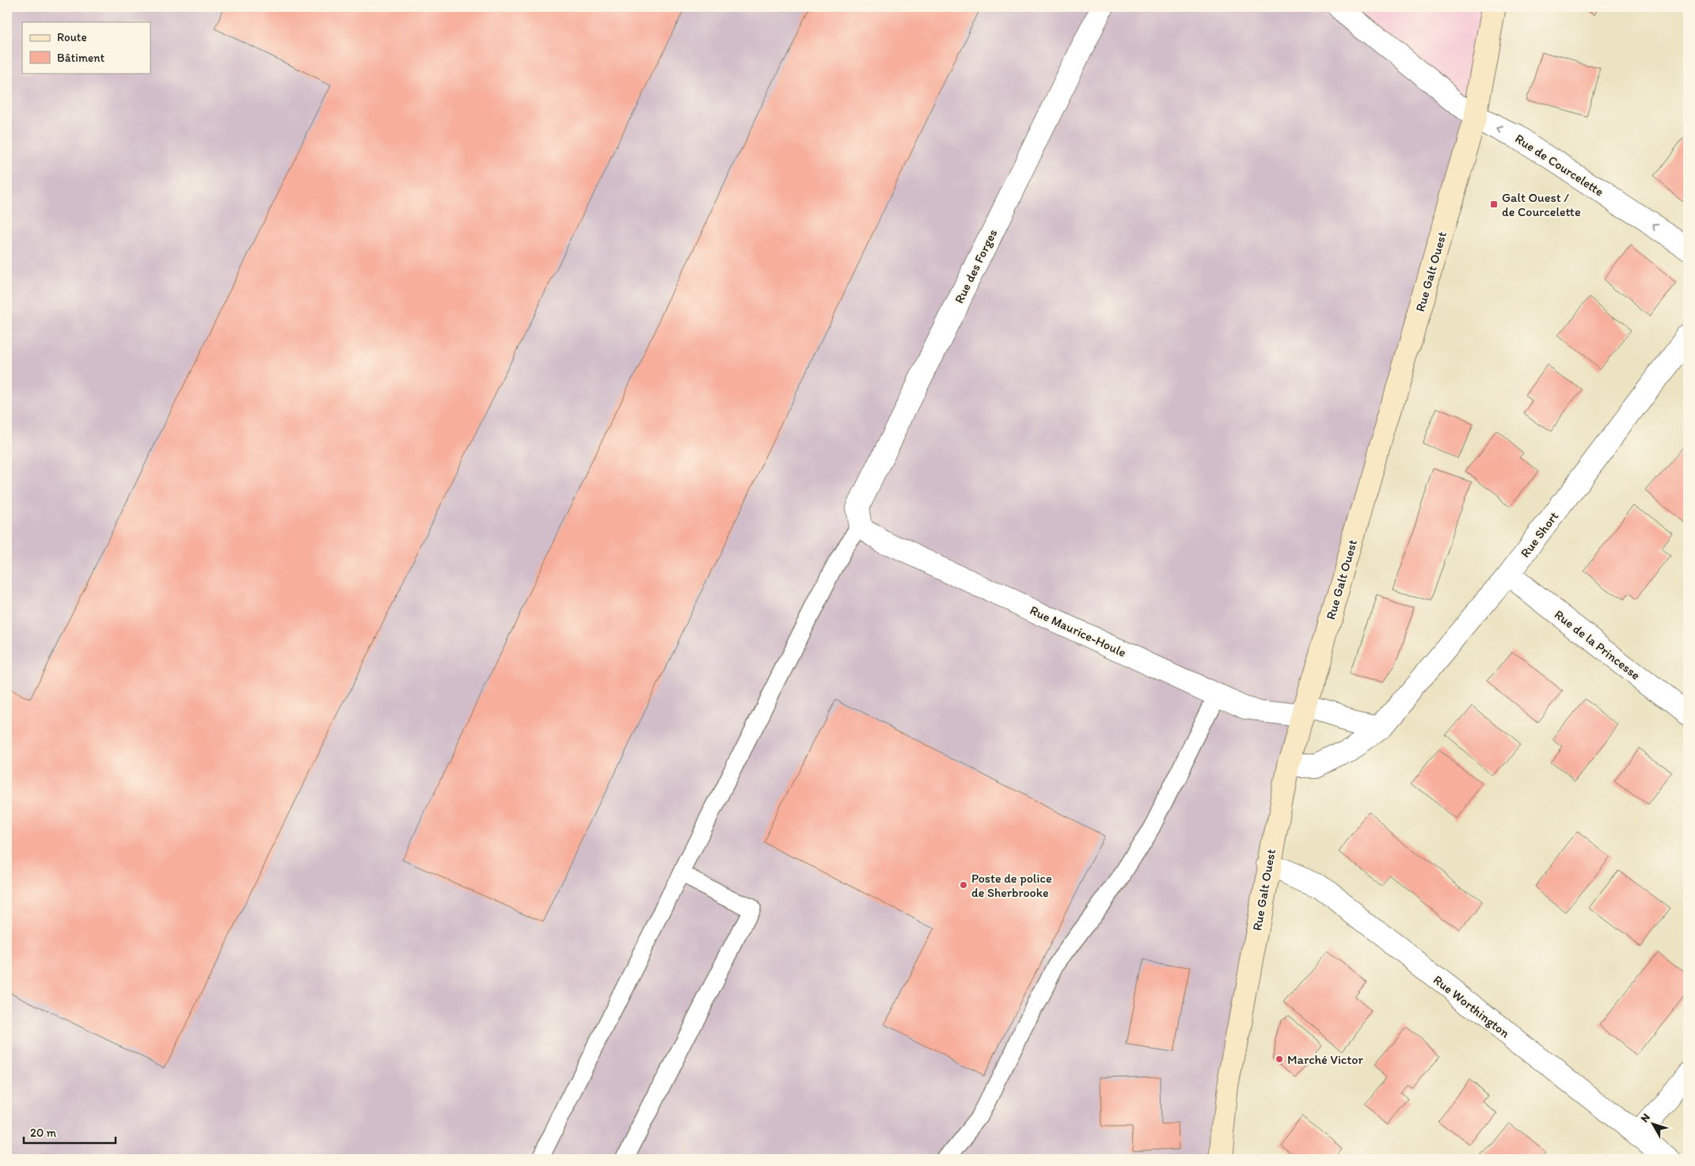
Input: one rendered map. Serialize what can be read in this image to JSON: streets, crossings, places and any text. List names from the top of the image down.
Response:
{
  "streets": {
    "main road": ["Rue Galt Ouest"],
    "street": [
      "Rue de Courcelette",
      "Rue des Forges",
      "Rue Short",
      "Rue Maurice-Houle",
      "Rue de la Princesse",
      "Rue Worthington"
    ]
  },
  "crossings": [
    ["Rue de Courcelette", "Rue Galt Ouest"],
    ["Rue des Forges", "Rue Maurice-Houle"],
    ["Rue Galt Ouest", "Rue Short"],
    ["Rue Galt Ouest", "Rue Maurice-Houle"],
    ["Rue Galt Ouest", "Rue Worthington"],
    ["Rue Short", "Rue de la Princesse"]
  ],
  "one_way": ["Rue de Courcelette"],
  "places": {
    "transit": ["Galt Ouest / de Courcelette"],
    "other": ["Poste de police de Sherbrooke", "Marché Victor"]
  },
  "legend": ["Route", "Bâtiment"],
  "scale_bar": "20 m",
  "north": "top left"
}
